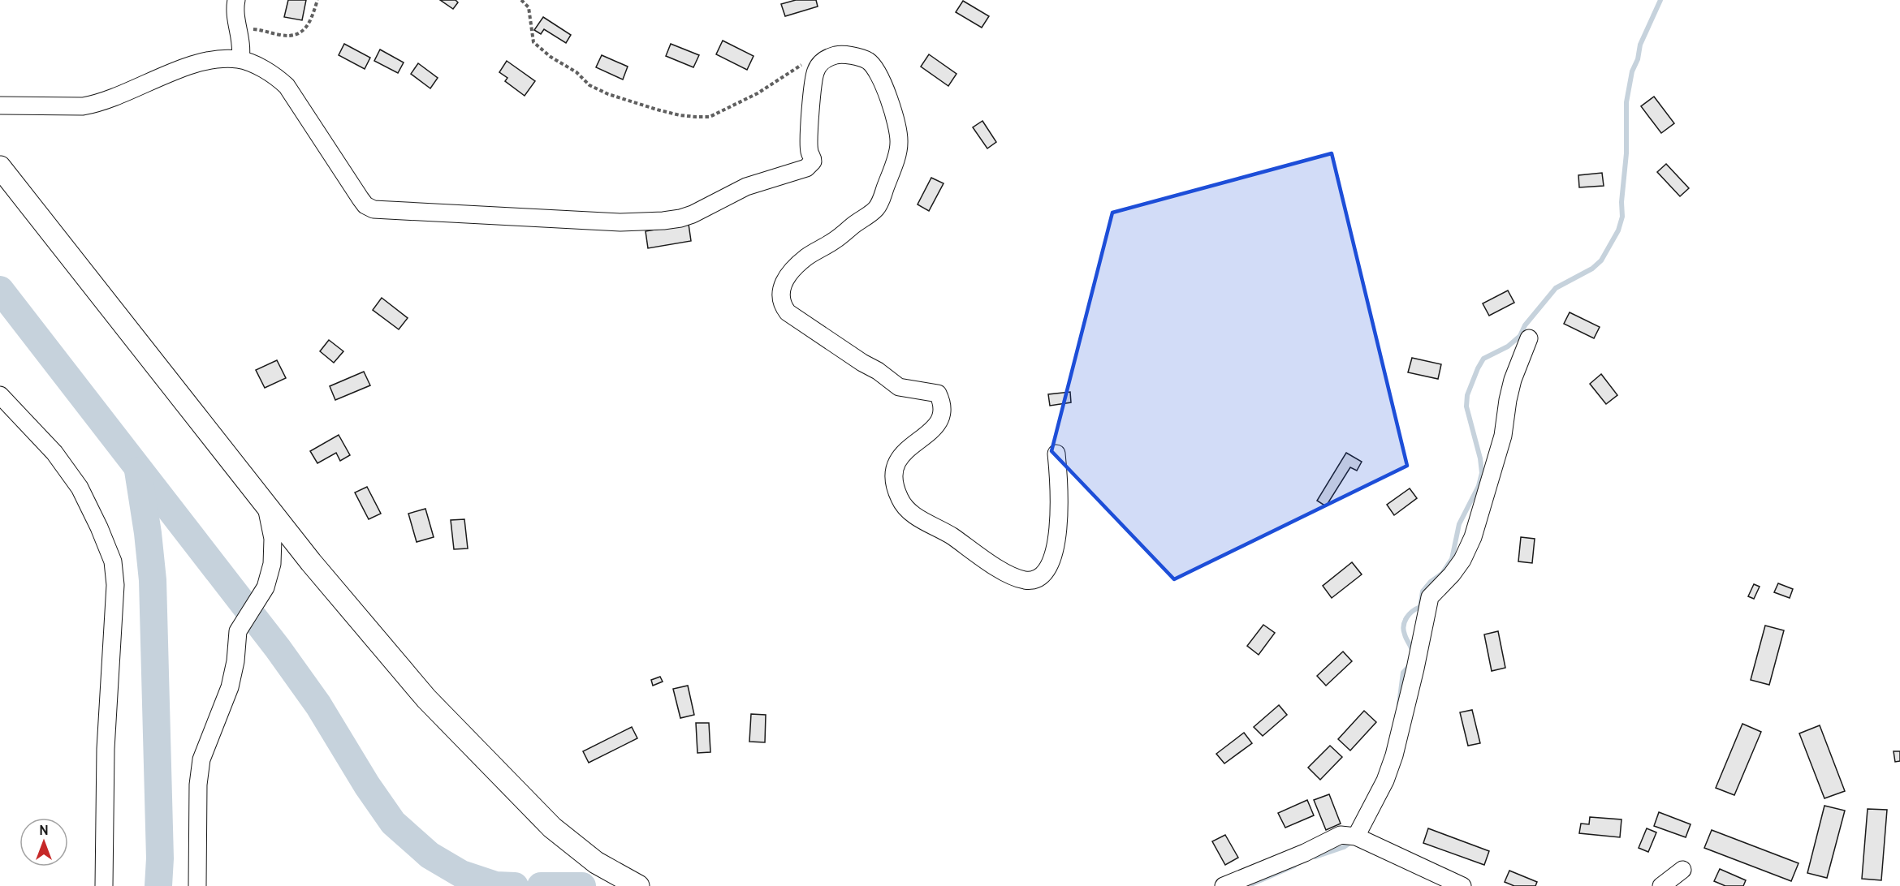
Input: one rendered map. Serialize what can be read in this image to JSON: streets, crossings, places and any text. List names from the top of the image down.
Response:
{
  "north": "top"
}
